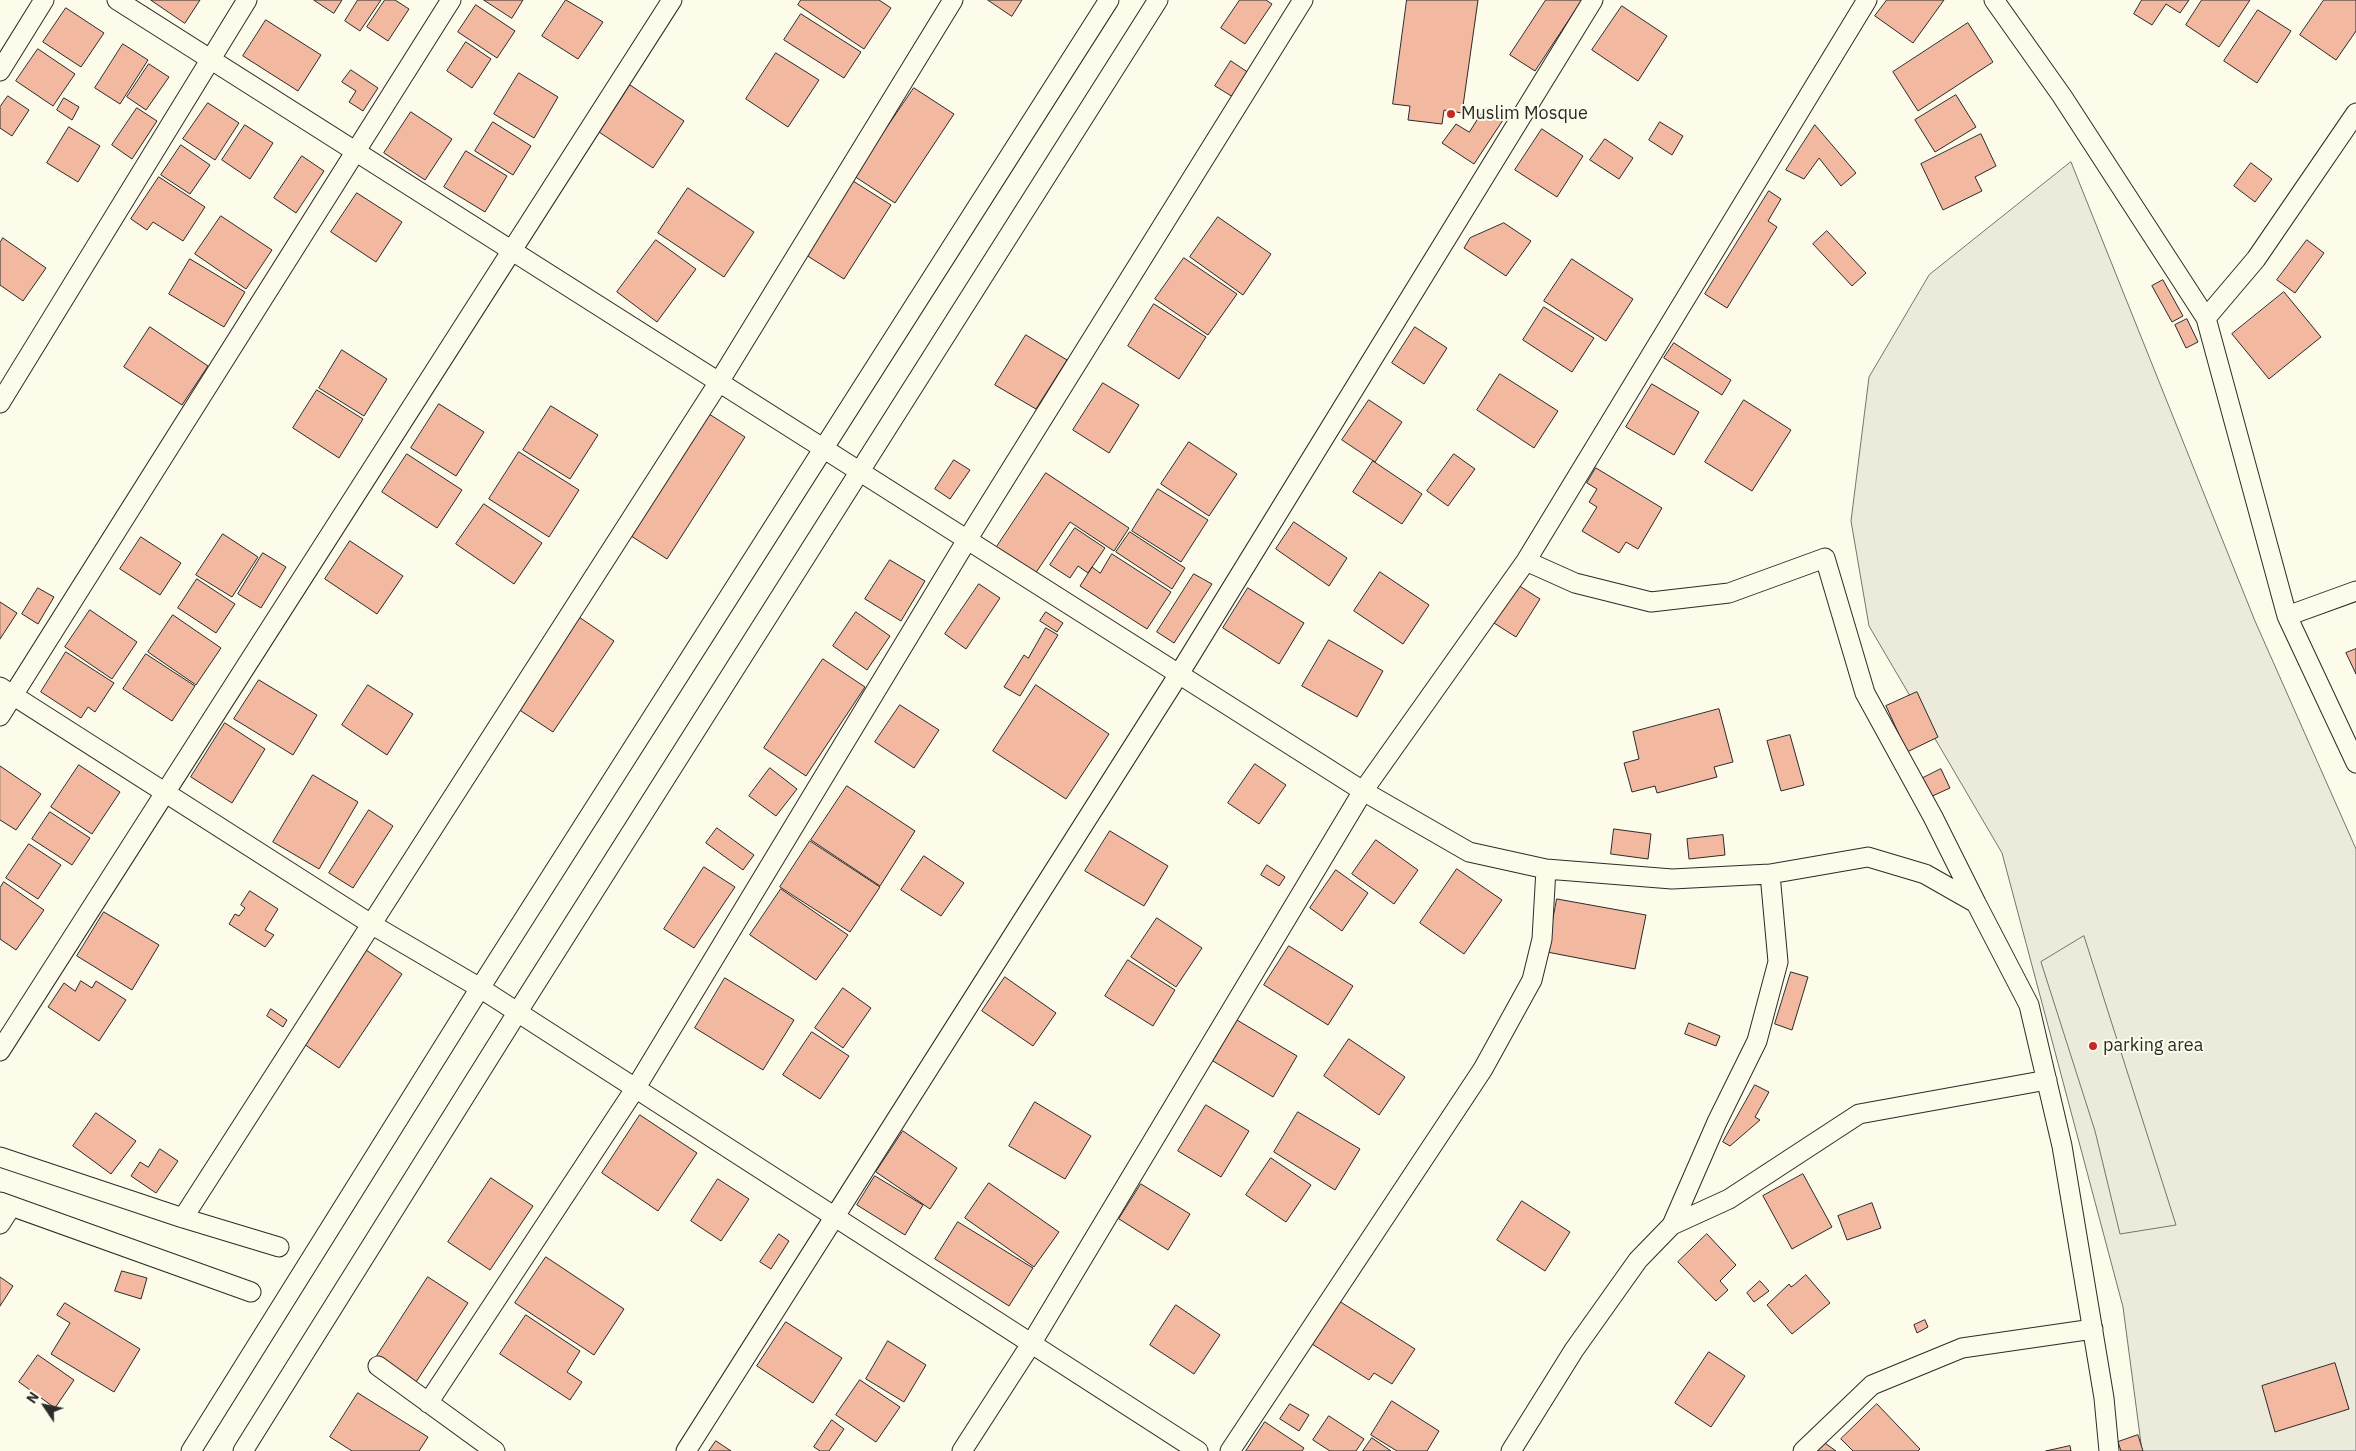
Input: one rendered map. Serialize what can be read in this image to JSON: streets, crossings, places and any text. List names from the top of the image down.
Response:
{
  "places": ["Muslim Mosque", "parking area"],
  "north": "top left"
}
